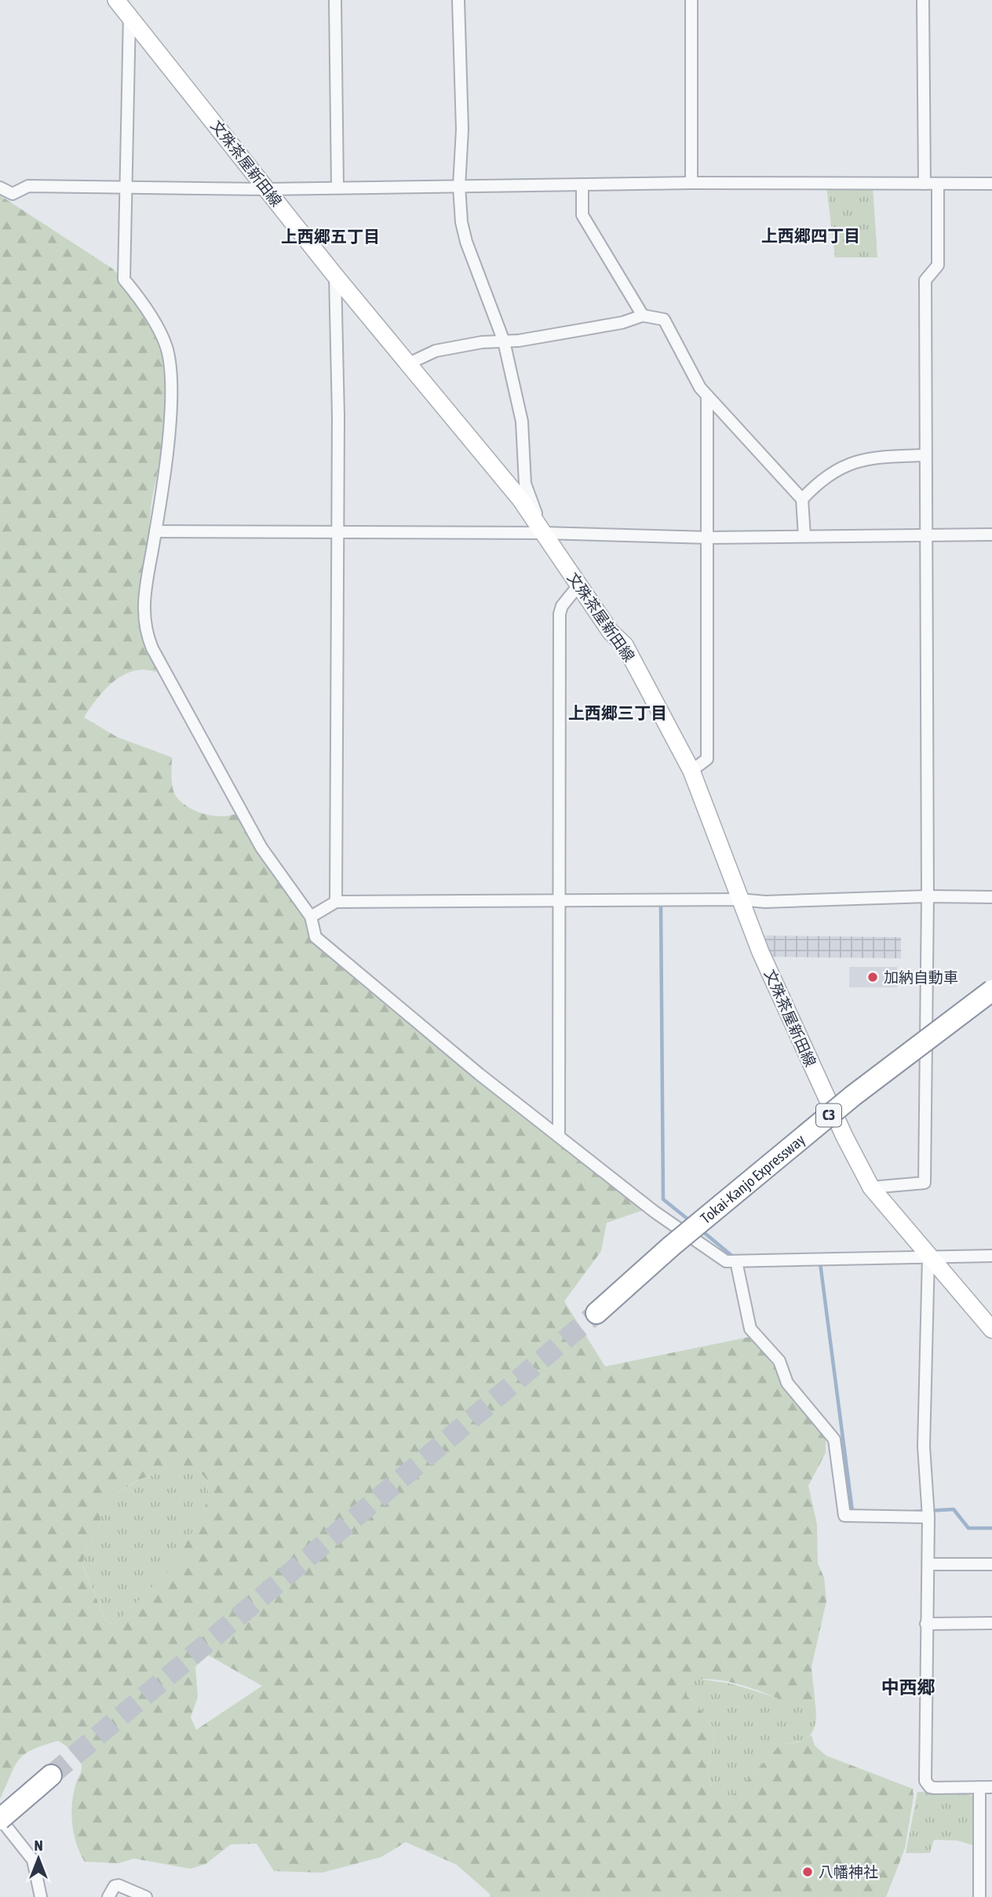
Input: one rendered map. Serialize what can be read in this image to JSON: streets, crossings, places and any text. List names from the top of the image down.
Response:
{
  "streets": {
    "highway": ["C3", "Tokai-Kanjo Expressway"],
    "main road": ["文殊茶屋新田線"]
  },
  "districts": [
    "上西郷四丁目",
    "上西郷五丁目",
    "上西郷三丁目",
    "中西郷"
  ],
  "places": ["加納自動車", "八幡神社"],
  "north": "top"
}
